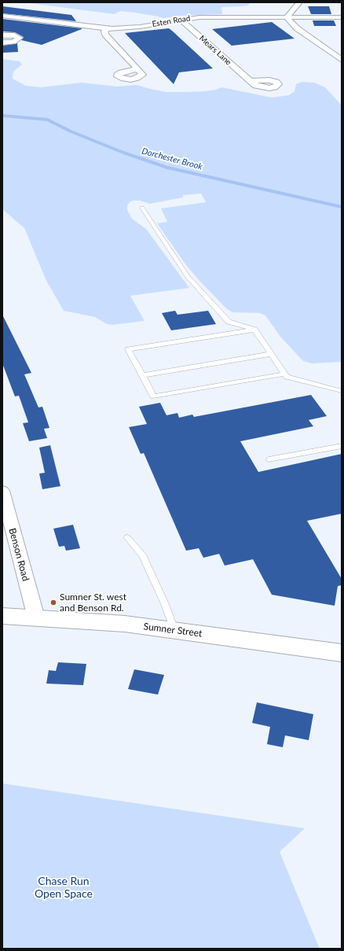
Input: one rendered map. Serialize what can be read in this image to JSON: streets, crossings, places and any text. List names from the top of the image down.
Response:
{
  "streets": {
    "main road": ["Sumner Street"],
    "street": ["Esten Road", "Mears Lane", "Benson Road"]
  },
  "crossings": [
    ["Esten Road", "Mears Lane"],
    ["Benson Road", "Sumner Street"]
  ],
  "water": ["Dorchester Brook"],
  "parks": ["Chase Run Open Space"],
  "places": ["Sumner St. west and Benson Rd."]
}
